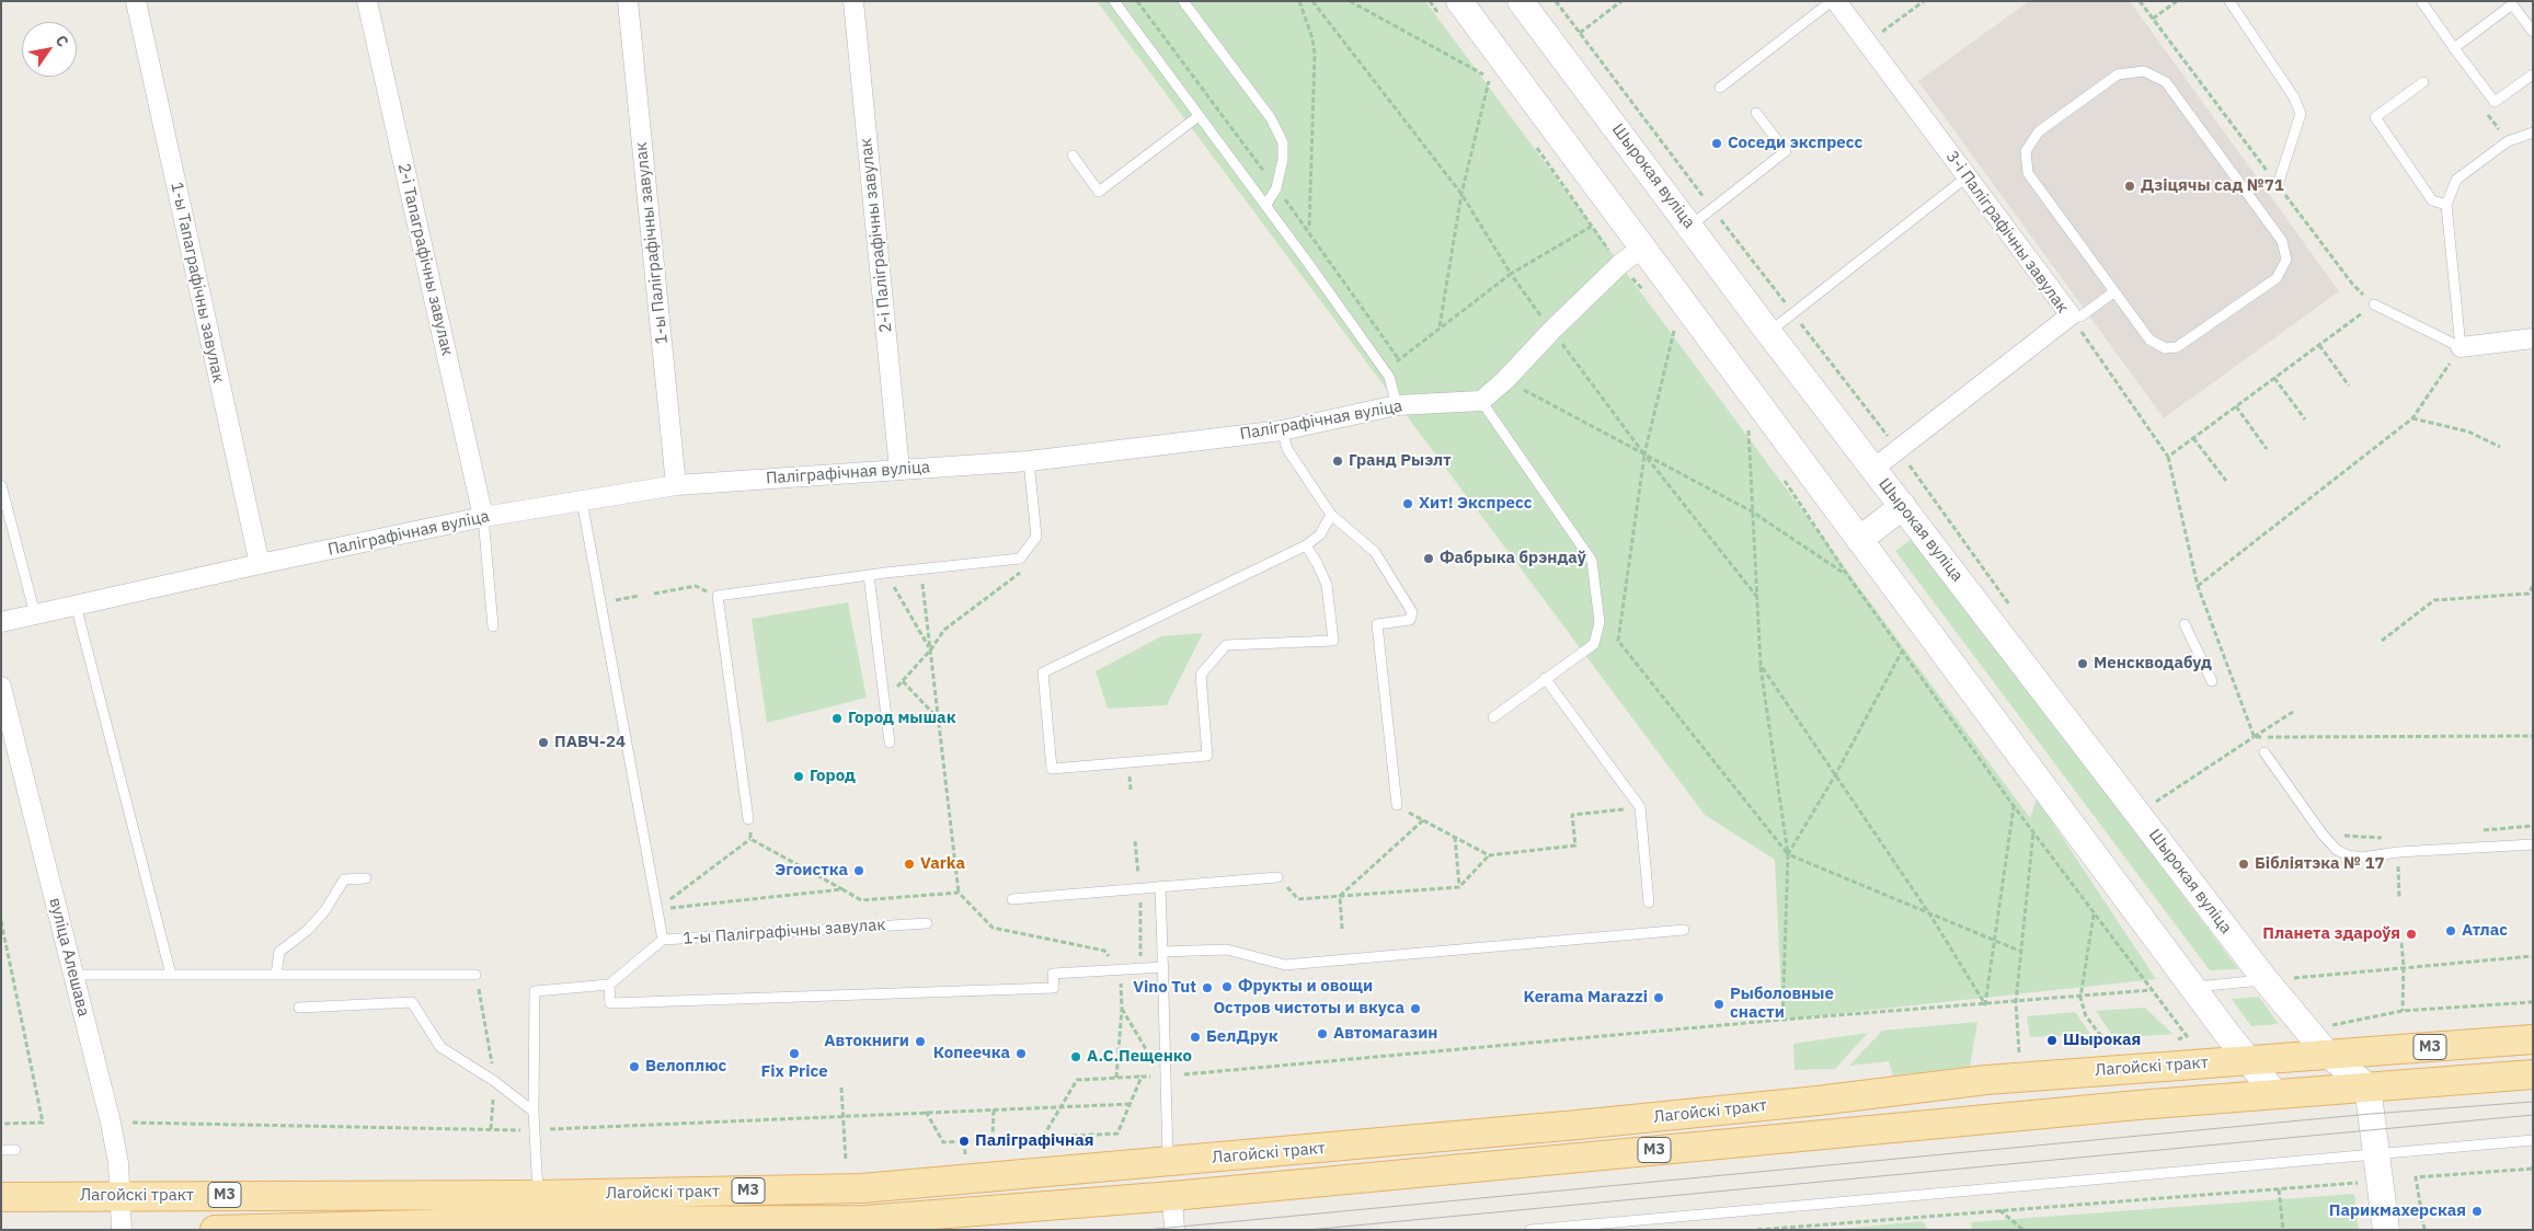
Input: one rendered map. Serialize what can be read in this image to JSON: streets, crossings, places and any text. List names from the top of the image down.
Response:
{
  "streets": {
    "main road": ["Шырокая вуліца", "М3", "Лагойскі тракт"],
    "street": [
      "3-і Паліграфічны завулак",
      "2-і Паліграфічны завулак",
      "1-ы Паліграфічны завулак",
      "2-і Тапаграфічны завулак",
      "1-ы Тапаграфічны завулак",
      "Паліграфічная вуліца",
      "вуліца Алешава"
    ]
  },
  "crossings": [
    ["Шырокая вуліца", "3-і Паліграфічны завулак"],
    ["Шырокая вуліца", "Лагойскі тракт"],
    ["2-і Паліграфічны завулак", "Паліграфічная вуліца"],
    ["1-ы Паліграфічны завулак", "Паліграфічная вуліца"],
    ["2-і Тапаграфічны завулак", "Паліграфічная вуліца"],
    ["1-ы Тапаграфічны завулак", "Паліграфічная вуліца"],
    ["вуліца Алешава", "Лагойскі тракт"]
  ],
  "places": [
    "Соседи экспресс",
    "Дзіцячы сад №71",
    "Гранд Рыэлт",
    "Хит! Экспресс",
    "Фабрыка брэндаў",
    "Менскводабуд",
    "Город мышак",
    "ПАВЧ-24",
    "Город",
    "Varka",
    "Бібліятэка № 17",
    "Эгоистка",
    "Атлас",
    "Планета здароўя",
    "Фрукты и овощи",
    "Vino Tut",
    "Kerama Marazzi",
    "Рыболовные снасти",
    "Остров чистоты и вкуса",
    "Автомагазин",
    "БелДрук",
    "Шырокая",
    "Автокниги",
    "Fix Price",
    "Копеечка",
    "А.С.Пещенко",
    "Велоплюс",
    "Паліграфічная",
    "Парикмахерская"
  ],
  "north": "top right"
}
